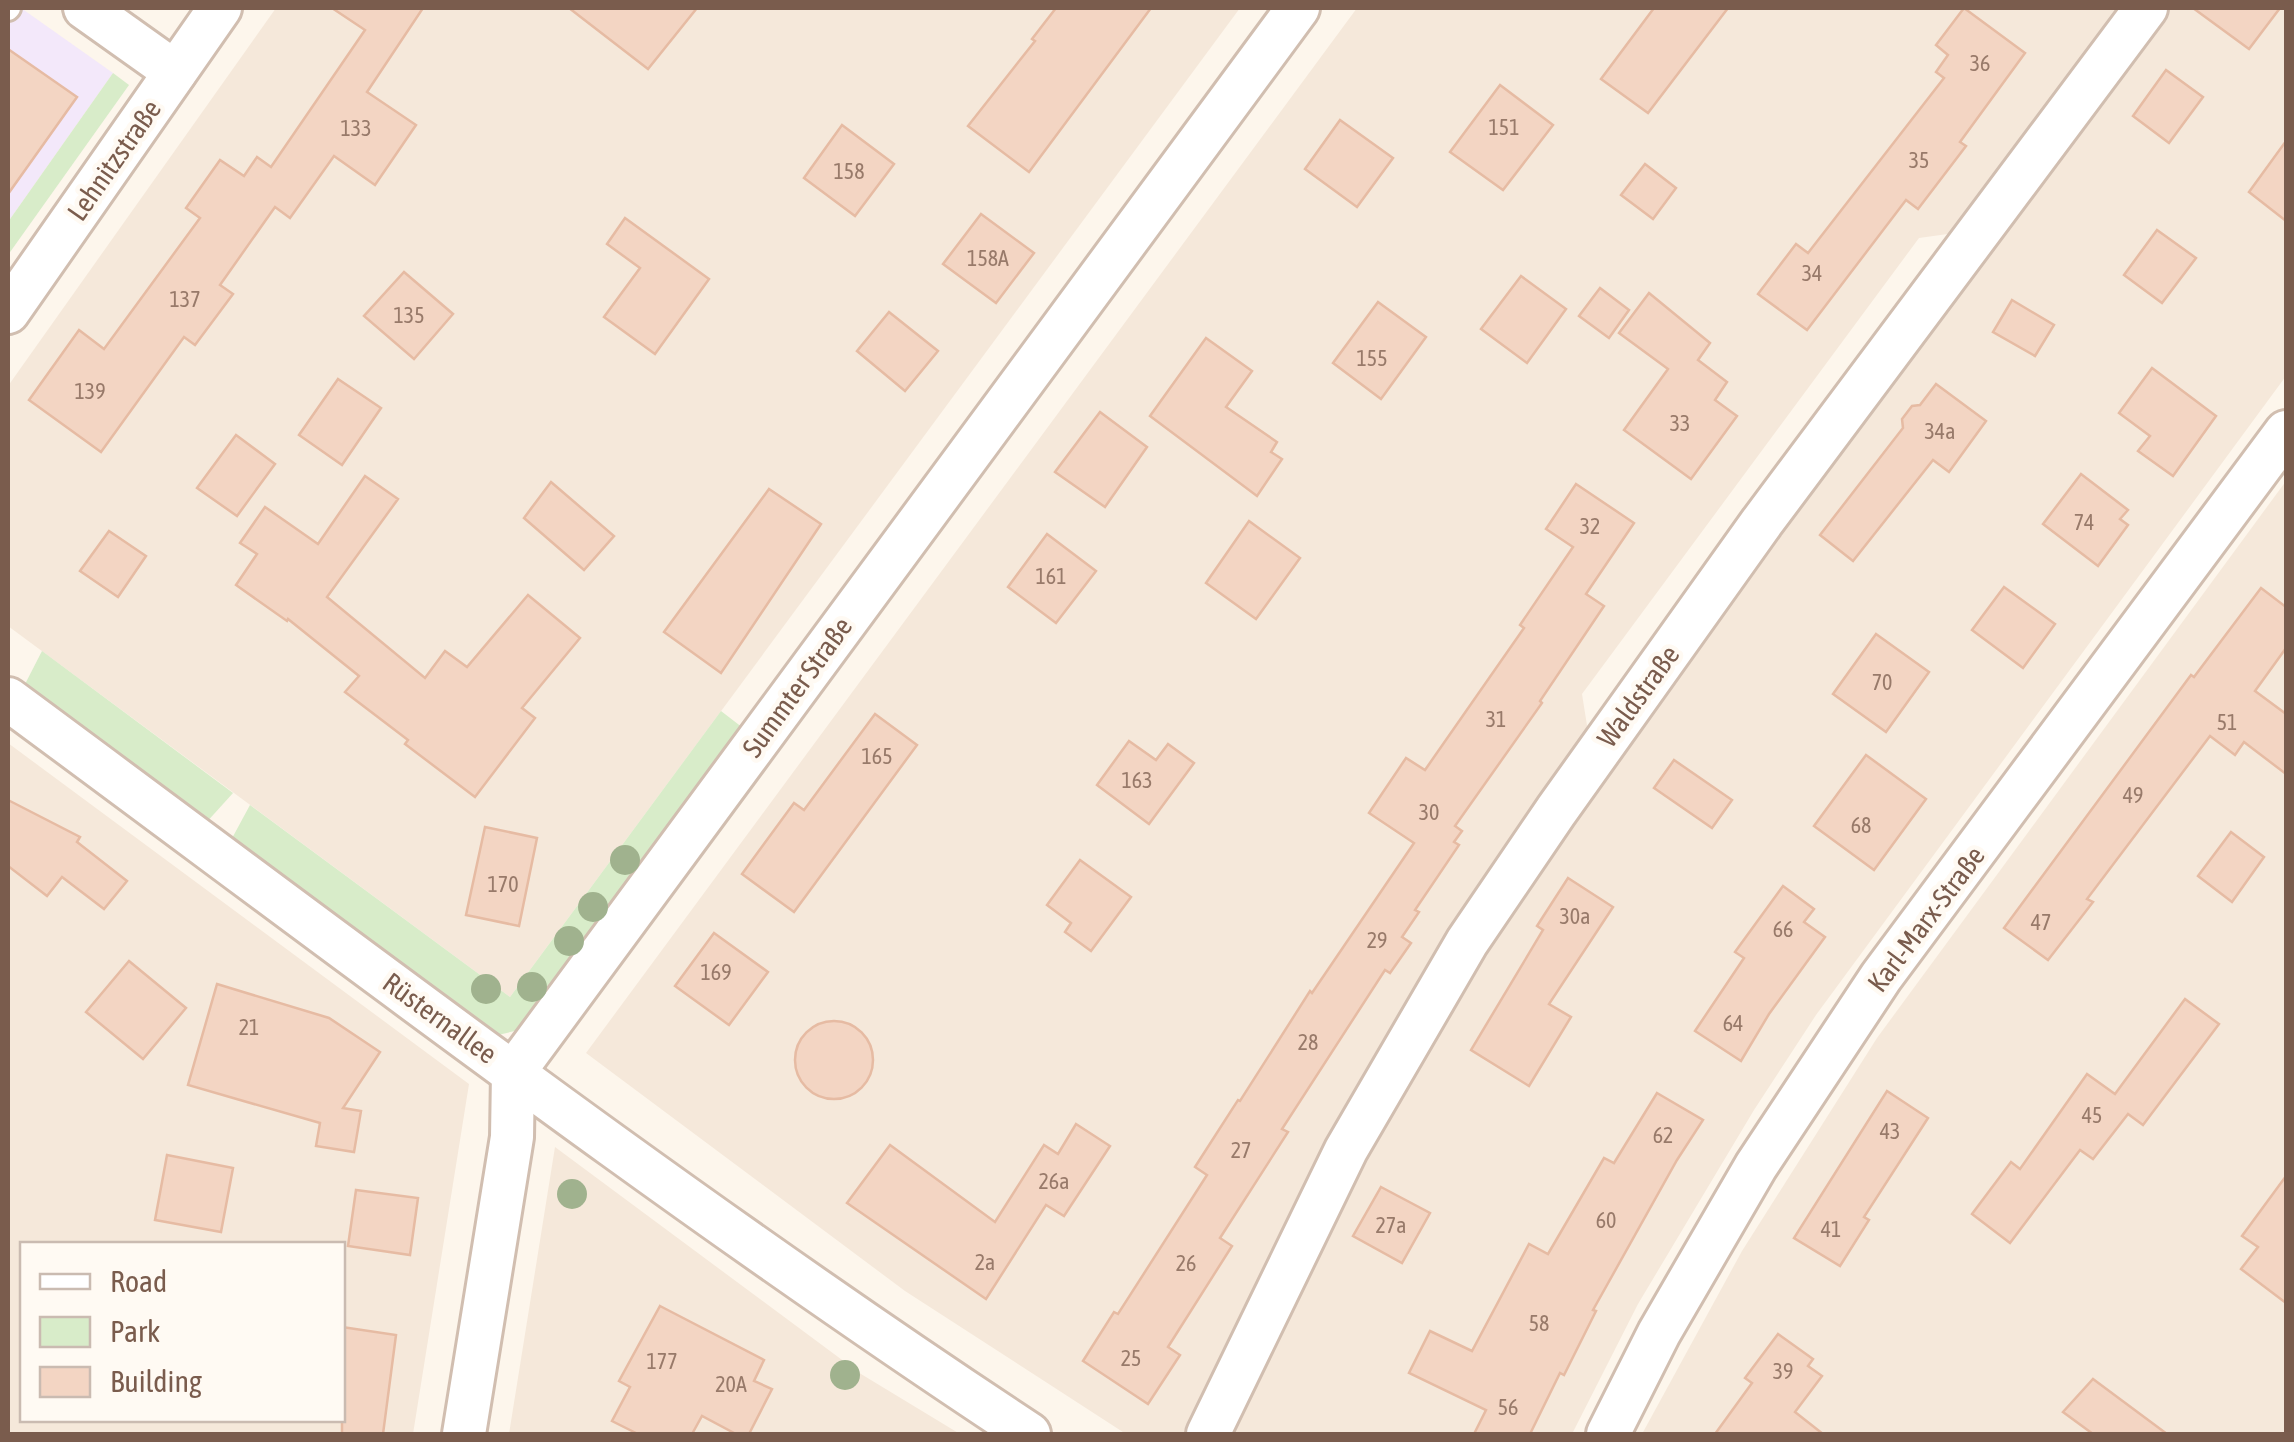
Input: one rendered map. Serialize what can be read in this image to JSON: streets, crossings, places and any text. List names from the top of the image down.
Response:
{
  "streets": {
    "street": [
      "Lehnitzstraße",
      "Summter Straße",
      "Waldstraße",
      "Karl-Marx-Straße",
      "Rüsternallee"
    ]
  },
  "crossings": [
    ["Summter Straße", "Rüsternallee"]
  ],
  "house_numbers": [
    "36",
    "151",
    "133",
    "35",
    "158",
    "158A",
    "34",
    "137",
    "135",
    "155",
    "139",
    "33",
    "34a",
    "74",
    "32",
    "161",
    "70",
    "31",
    "51",
    "165",
    "163",
    "49",
    "30",
    "68",
    "170",
    "30a",
    "47",
    "66",
    "29",
    "169",
    "64",
    "21",
    "28",
    "45",
    "43",
    "62",
    "27",
    "26a",
    "60",
    "27a",
    "41",
    "2a",
    "26",
    "58",
    "25",
    "177",
    "39",
    "20A",
    "56"
  ],
  "legend": ["Road", "Park", "Building"]
}
